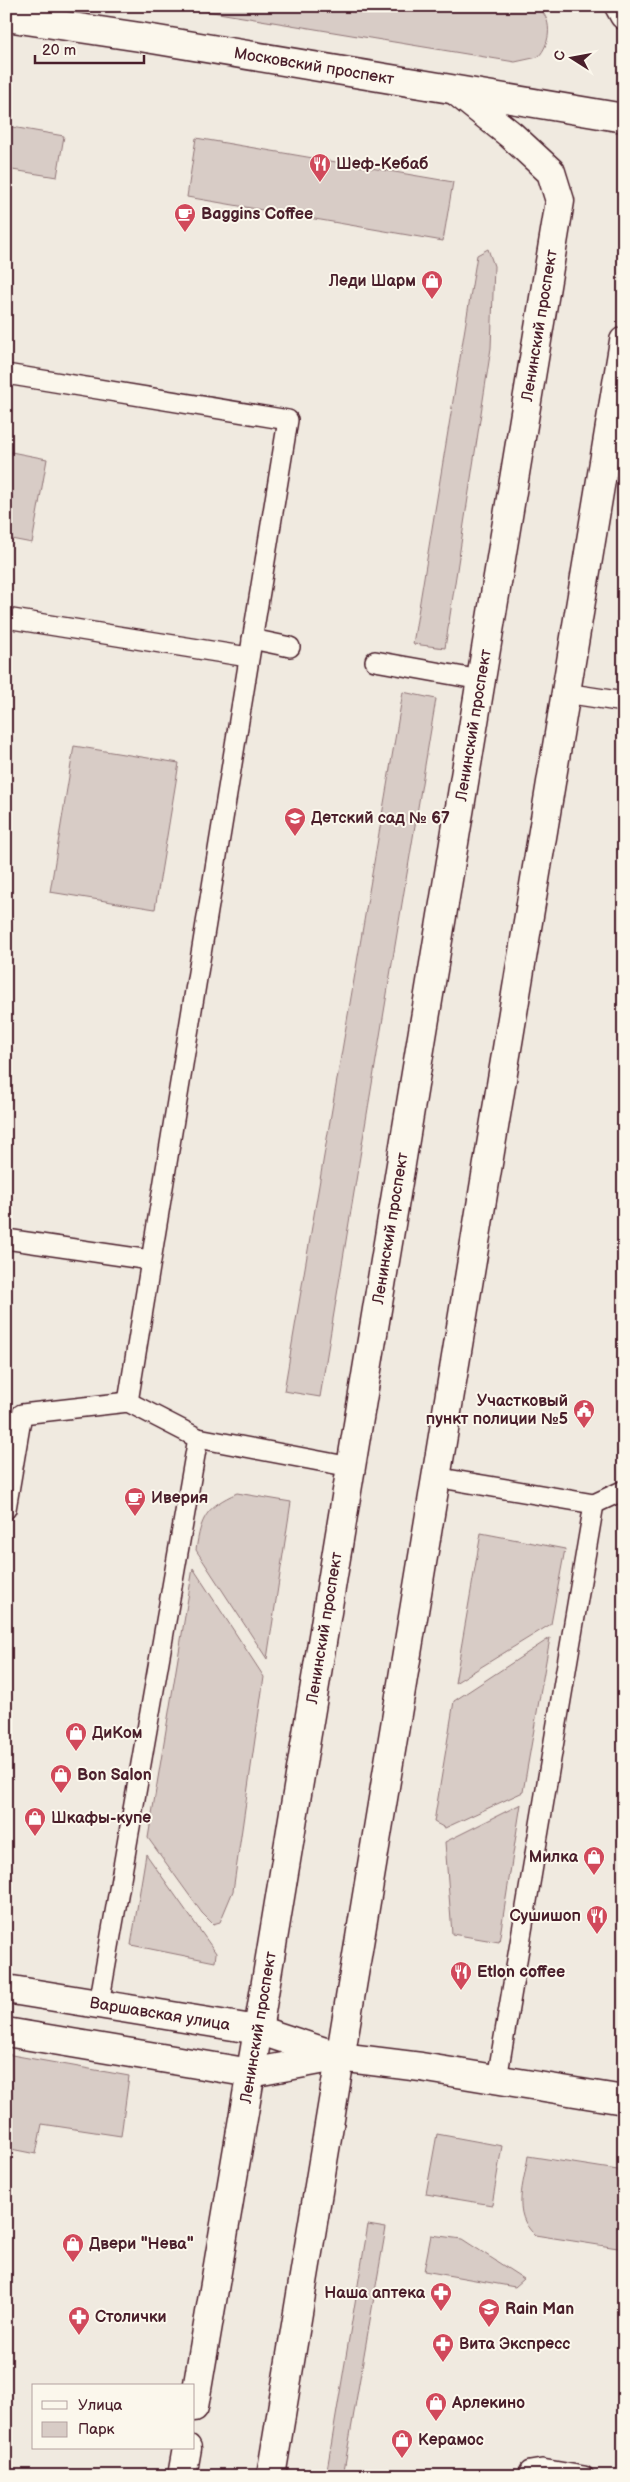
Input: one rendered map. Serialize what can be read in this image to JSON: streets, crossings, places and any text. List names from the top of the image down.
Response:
{
  "streets": {
    "main road": ["Московский проспект", "Ленинский проспект", "Варшавская улица"]
  },
  "crossings": [
    ["Московский проспект", "Ленинский проспект"],
    ["Ленинский проспект", "Варшавская улица"]
  ],
  "places": {
    "restaurant": ["Шеф-Кебаб", "Сушишоп", "Etlon coffee"],
    "cafe": ["Baggins Coffee", "Иверия"],
    "shop": [
      "Леди Шарм",
      "ДиКом",
      "Bon Salon",
      "Шкафы-купе",
      "Милка",
      "Двери \"Нева\"",
      "Арлекино",
      "Керамос"
    ],
    "school or university": ["Детский сад № 67", "Rain Man"],
    "public building": ["Участковый пункт полиции №5"],
    "pharmacy": ["Наша аптека", "Столички", "Вита Экспресс"]
  },
  "legend": ["Улица", "Парк"],
  "scale_bar": "20 m",
  "north": "left"
}
